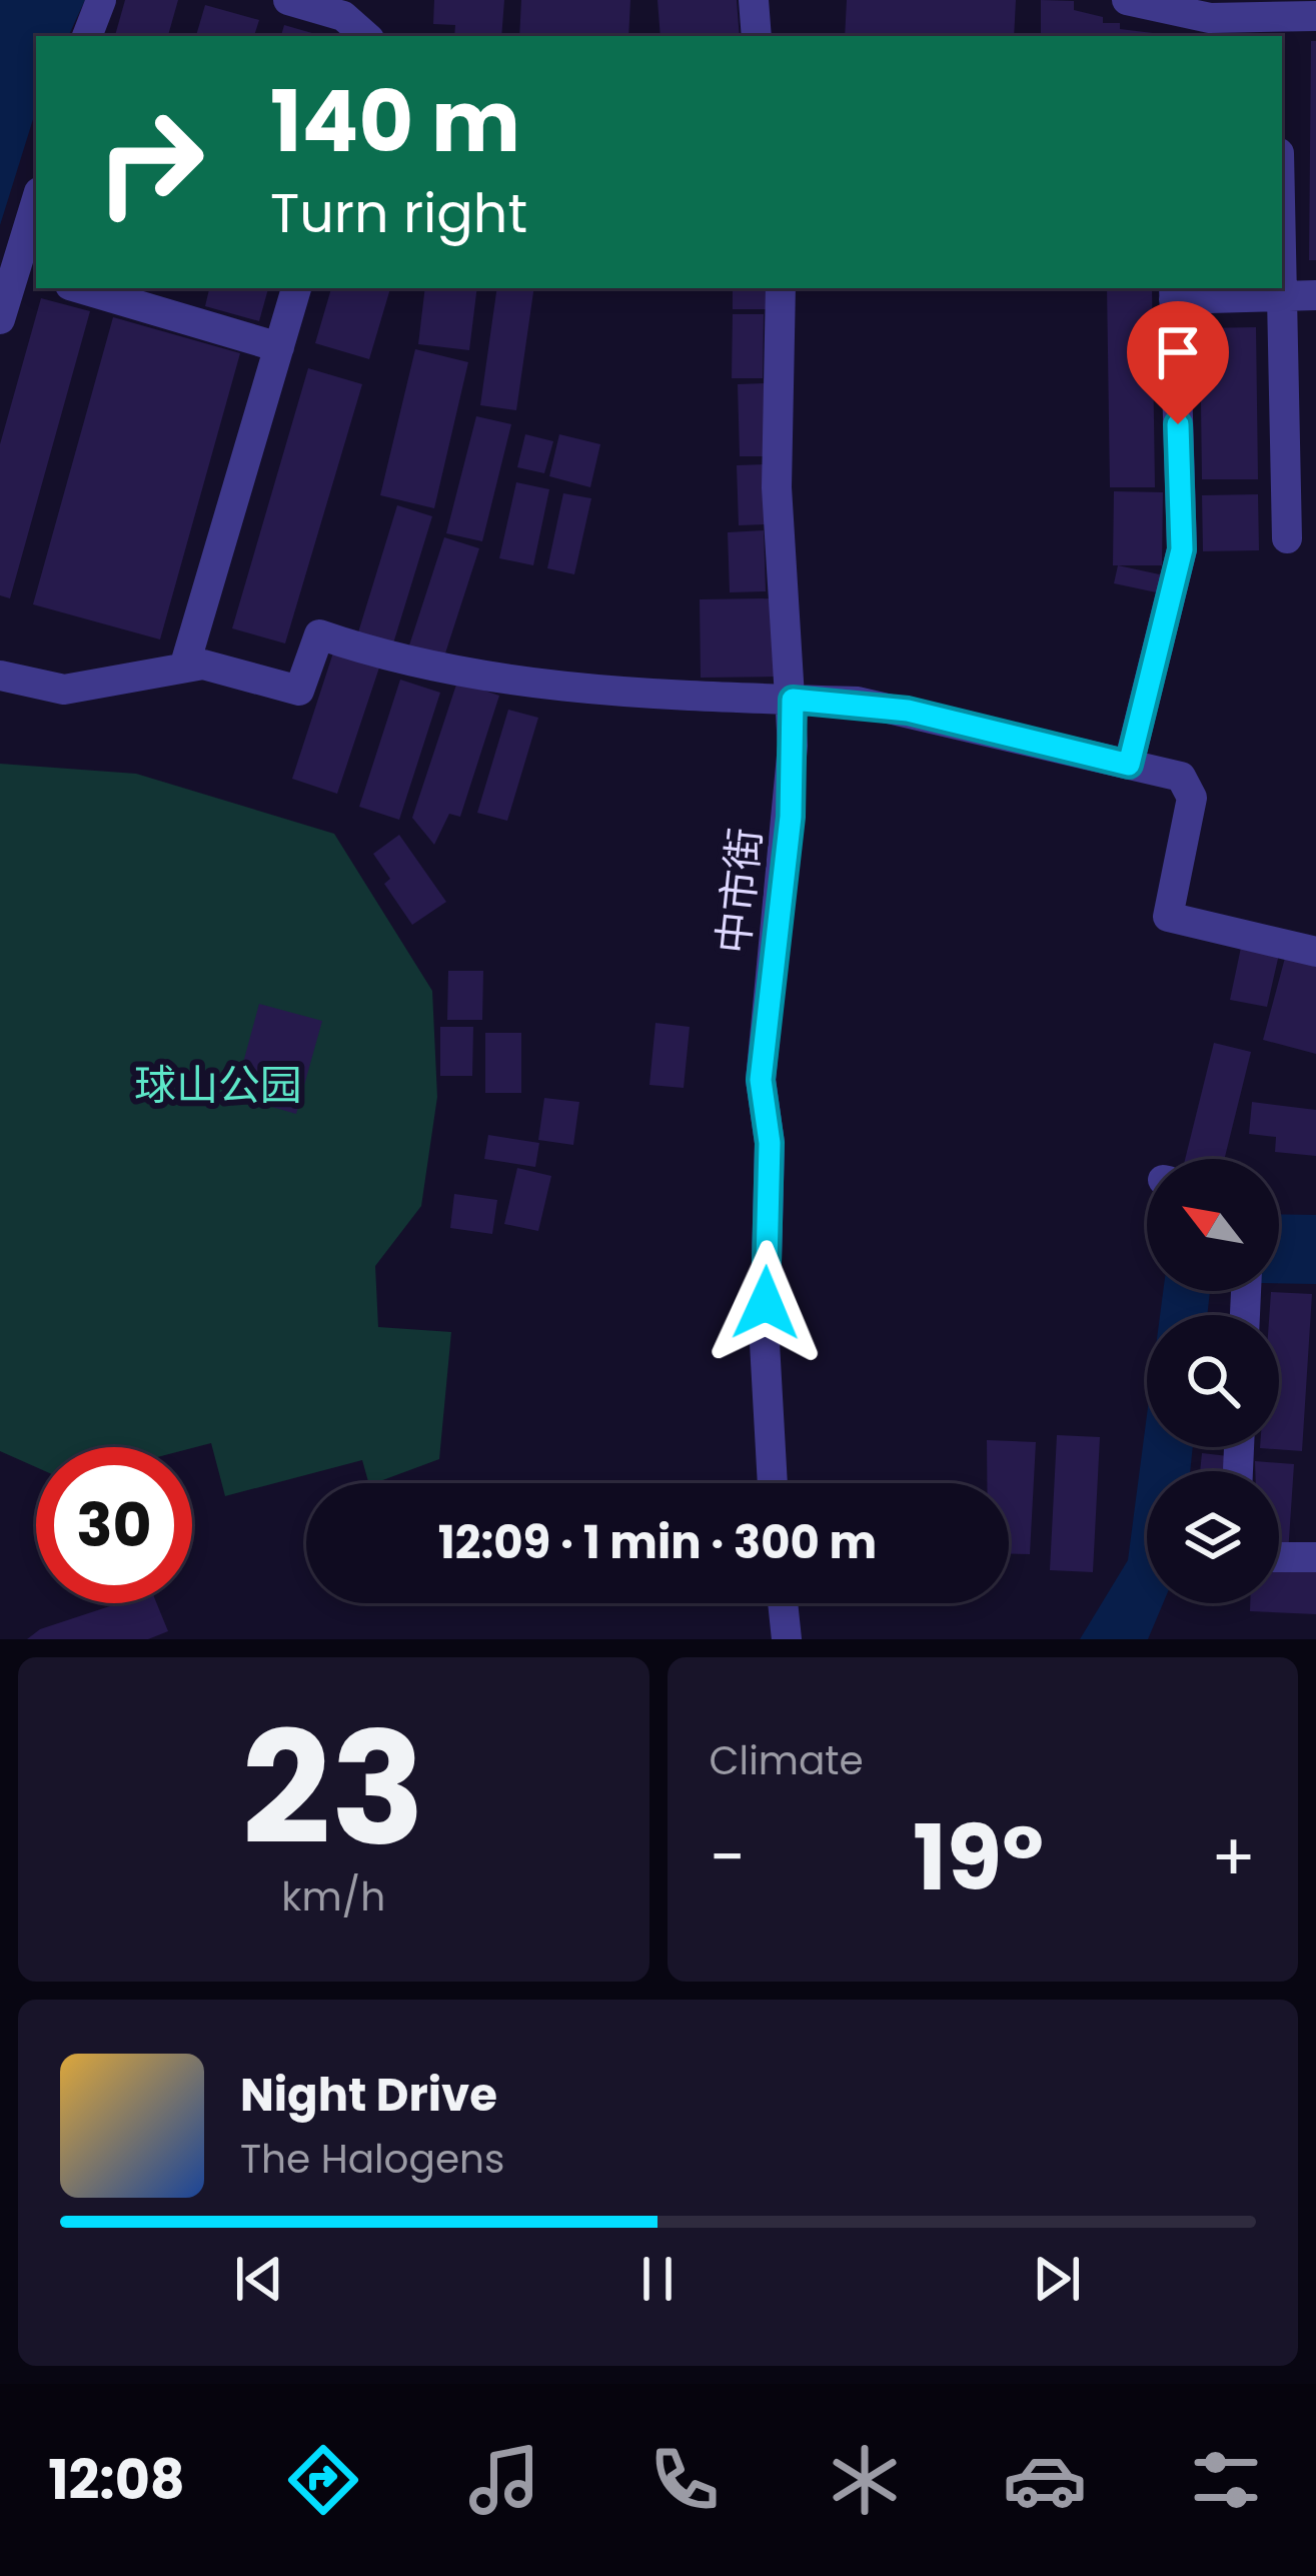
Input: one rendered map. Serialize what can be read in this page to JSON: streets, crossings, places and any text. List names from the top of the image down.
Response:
{
  "streets": {
    "street": ["中市街"]
  },
  "parks": ["球山公园"],
  "north": "top left",
  "page": {
    "turn": ["140 m", "Turn right"],
    "limit": "30",
    "trip": "12:09 · 1 min · 300 m",
    "tile": [
      ["23", "km/h"],
      "Climate"
    ],
    "heat": ["−", "19°", "+"],
    "song": ["Night Drive", "The Halogens"],
    "tabs": "12:08"
  }
}
